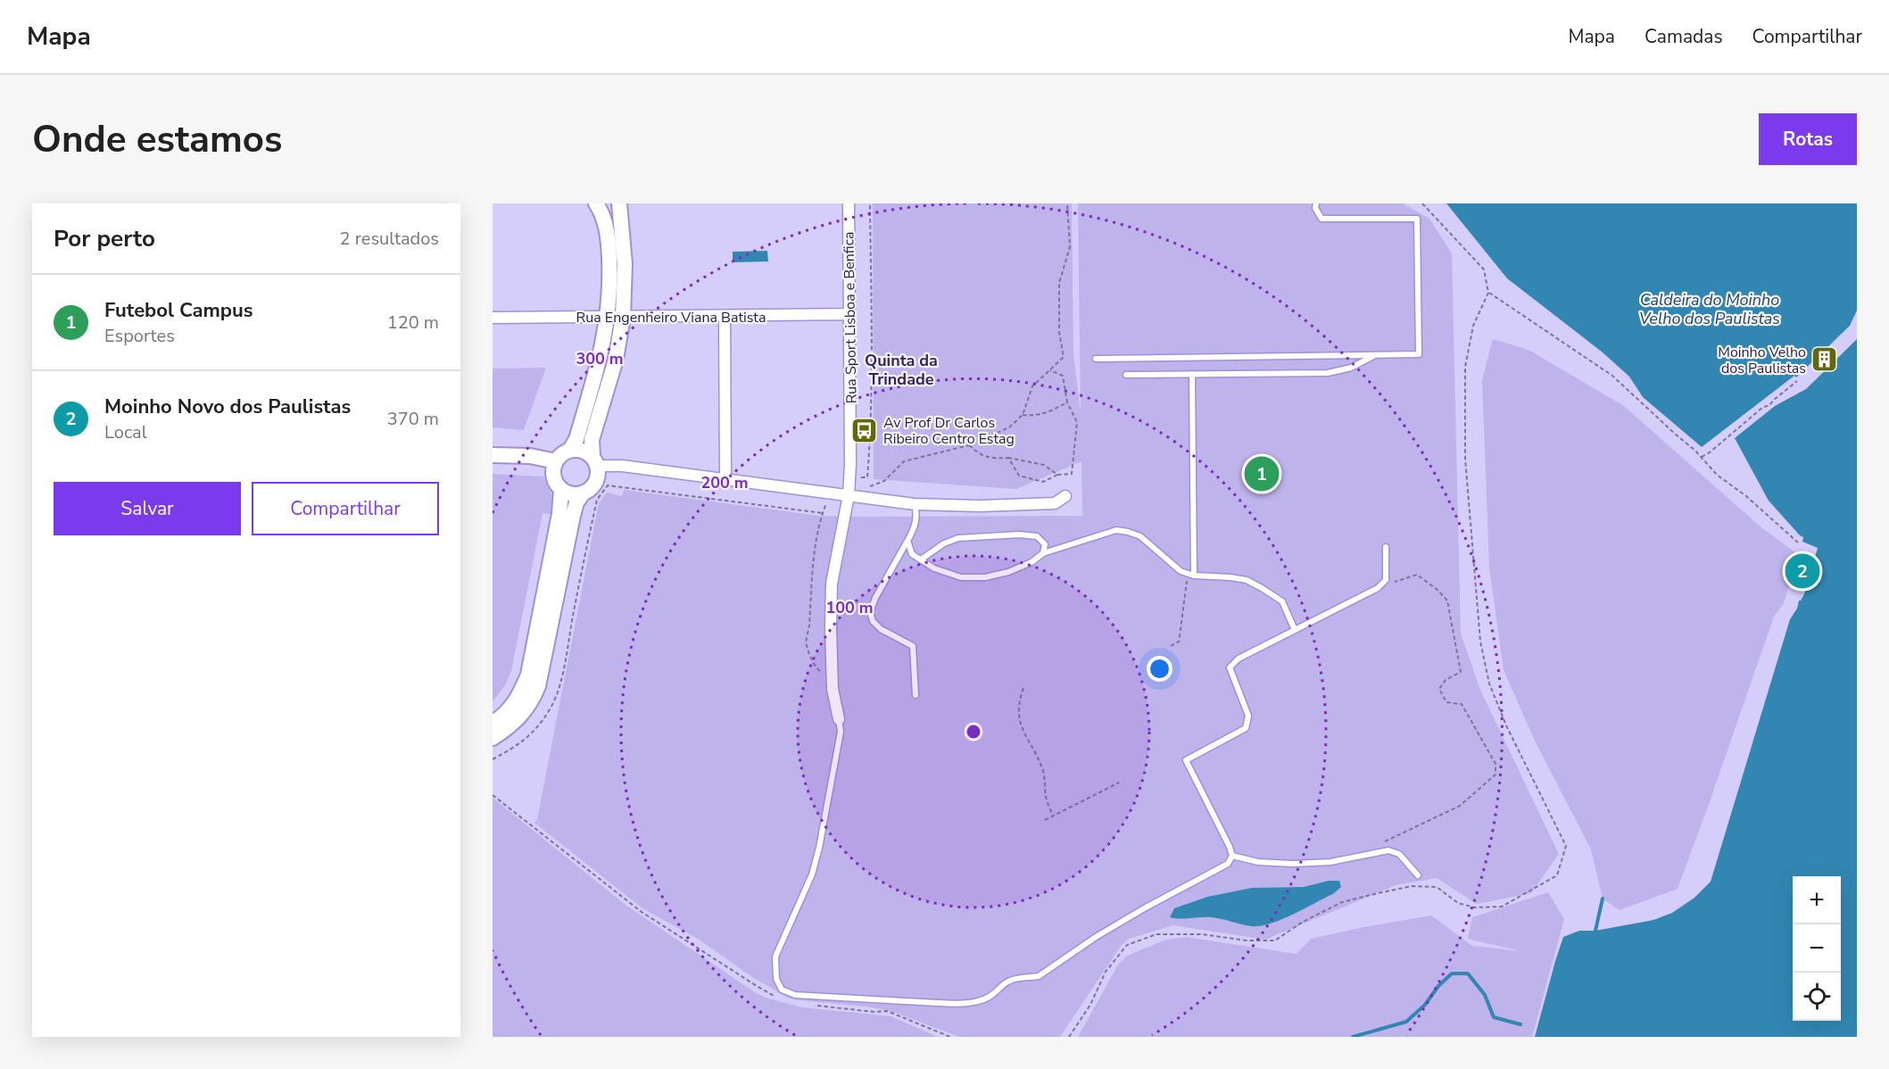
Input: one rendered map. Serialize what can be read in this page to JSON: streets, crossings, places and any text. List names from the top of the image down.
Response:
{
  "streets": {
    "street": ["Rua Engenheiro Viana Batista", "Rua Sport Lisboa e Benfica"]
  },
  "crossings": [
    ["Rua Engenheiro Viana Batista", "Rua Sport Lisboa e Benfica"]
  ],
  "districts": ["Quinta da Trindade"],
  "water": ["Caldeira do Moinho Velho dos Paulistas"],
  "places": {
    "building": ["Moinho Velho dos Paulistas"],
    "bus stop": ["Av Prof Dr Carlos Ribeiro Centro Estag"]
  },
  "page": {
    "header": "Mapa",
    "nav": ["Mapa", "Camadas", "Compartilhar"],
    "buttons": [
      "Rotas",
      ["Salvar", "Compartilhar"]
    ],
    "title": "Onde estamos",
    "heading": ["Por perto", "2 resultados"],
    "list": [
      {
        "mark": "1",
        "name": "Futebol Campus",
        "note": "Esportes",
        "value": "120 m"
      },
      {
        "mark": "2",
        "name": "Moinho Novo dos Paulistas",
        "note": "Local",
        "value": "370 m"
      }
    ],
    "pins": ["1", "2"],
    "map_buttons": ["+", "−"]
  },
  "rings": ["300 m", "200 m", "100 m"]
}
